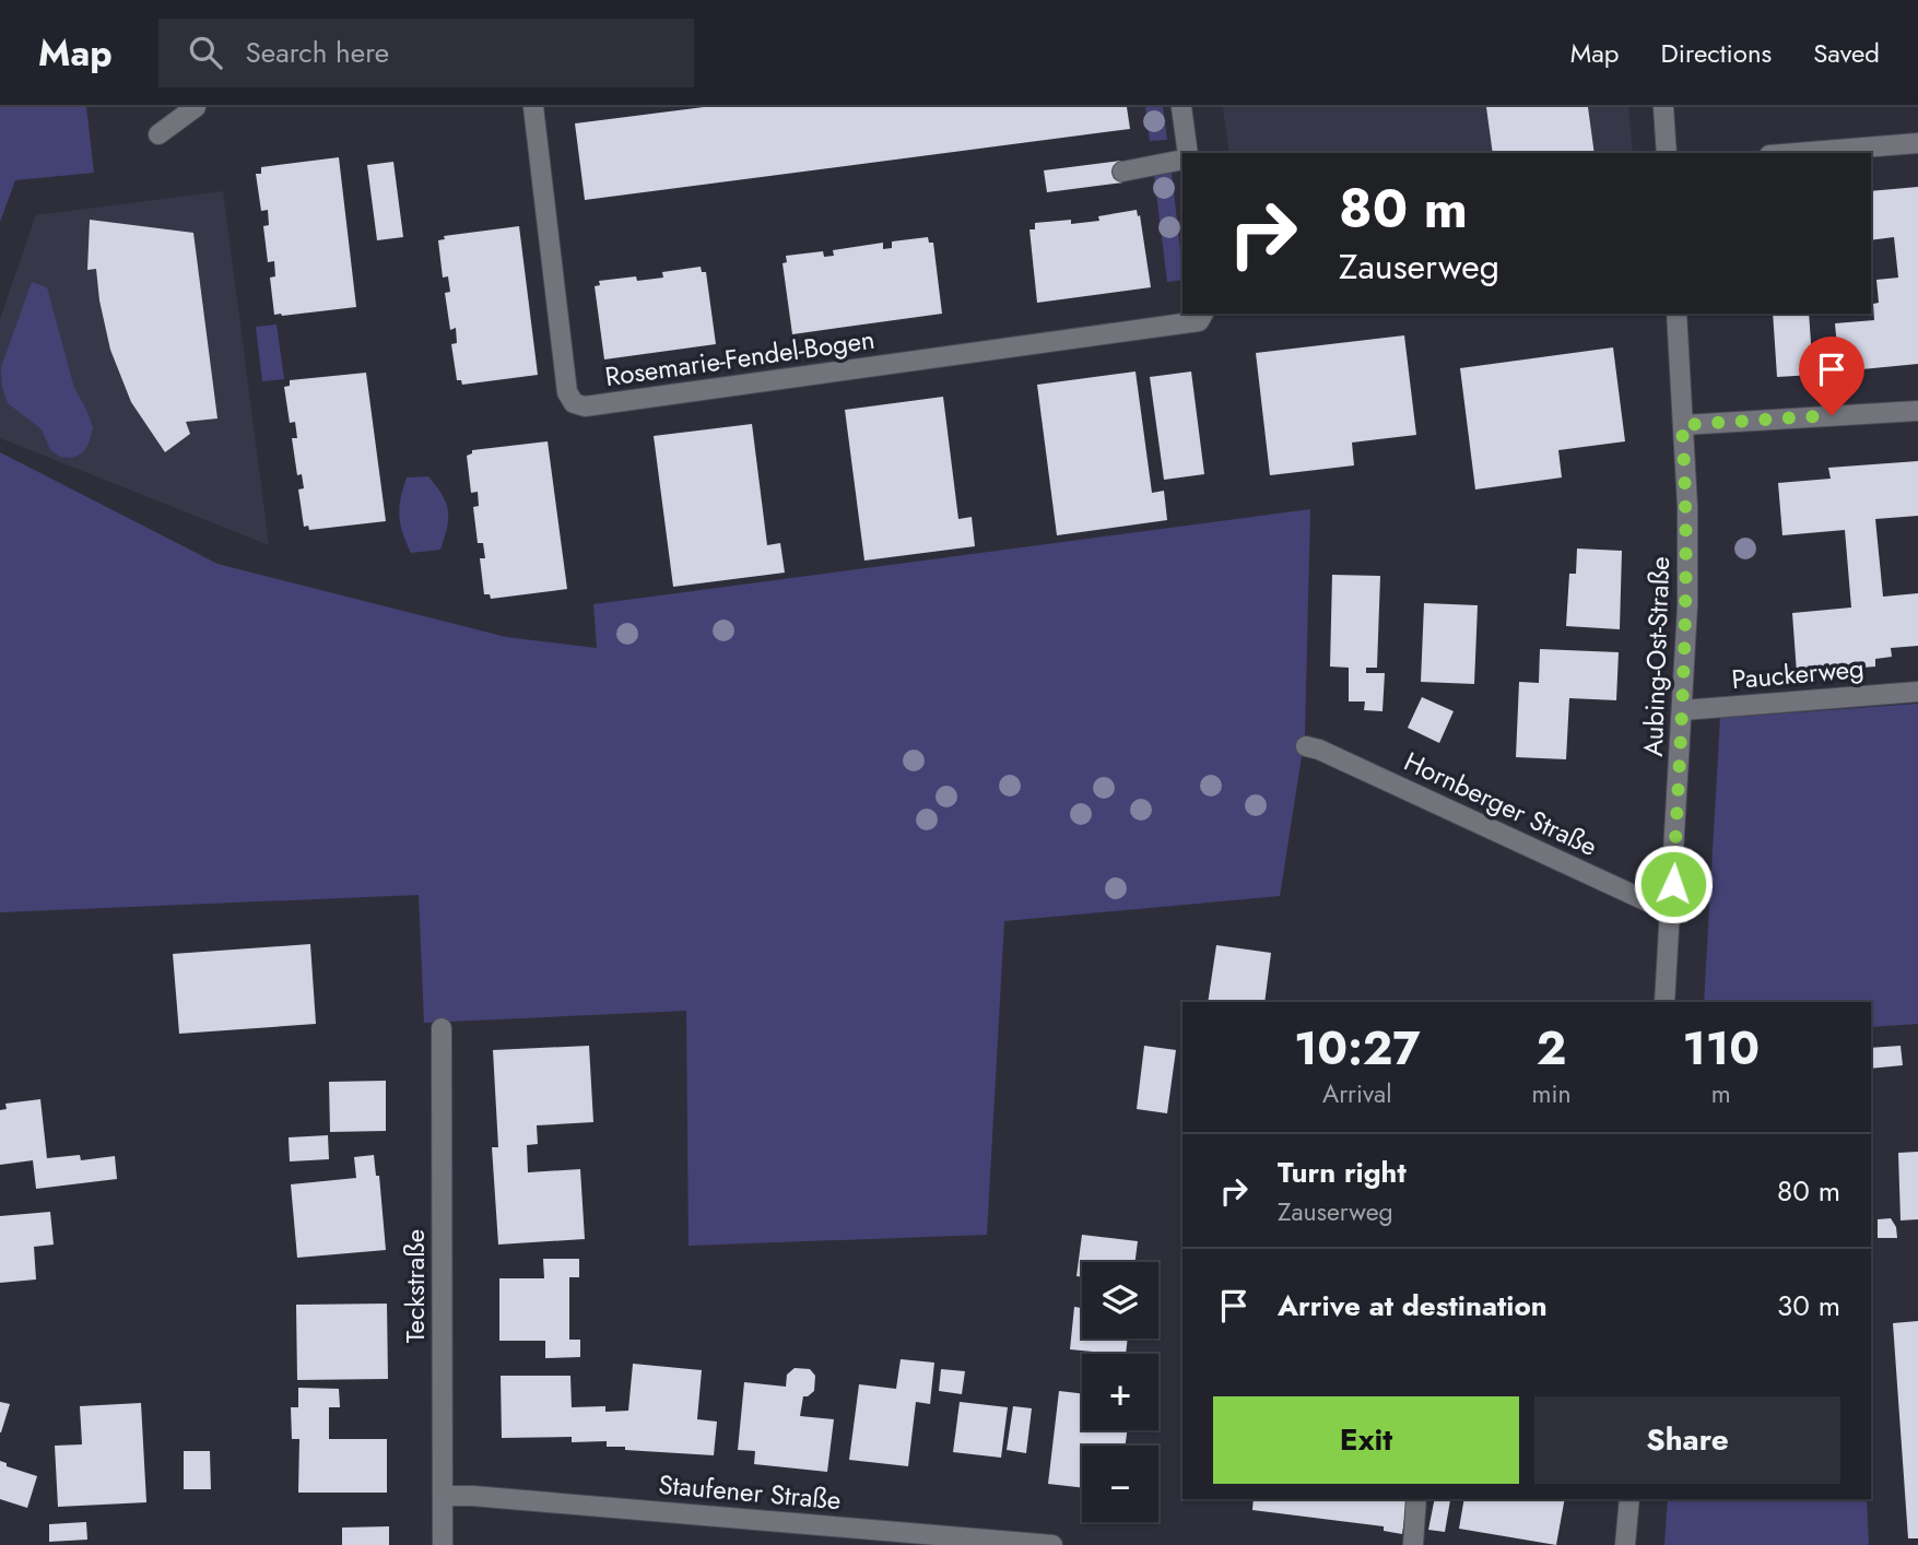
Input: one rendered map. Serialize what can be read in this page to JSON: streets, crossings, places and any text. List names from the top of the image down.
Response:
{
  "streets": {
    "street": [
      "Rosemarie-Fendel-Bogen",
      "Aubing-Ost-Straße",
      "Pauckerweg",
      "Hornberger Straße",
      "Teckstraße",
      "Staufener Straße"
    ]
  },
  "crossings": [
    ["Aubing-Ost-Straße", "Pauckerweg"],
    ["Aubing-Ost-Straße", "Hornberger Straße"],
    ["Teckstraße", "Staufener Straße"]
  ],
  "page": {
    "header": "Map",
    "search": "Search here",
    "nav": ["Map", "Directions", "Saved"],
    "turn": ["80 m", "Zauserweg"],
    "eta": [
      "10:27",
      "Arrival",
      "2",
      "min",
      "110",
      "m"
    ],
    "list": [
      {
        "name": "Turn right",
        "note": "Zauserweg",
        "value": "80 m"
      },
      {
        "name": "Arrive at destination",
        "value": "30 m"
      }
    ],
    "map_buttons": ["+", "−"],
    "buttons": ["Exit", "Share"]
  }
}
